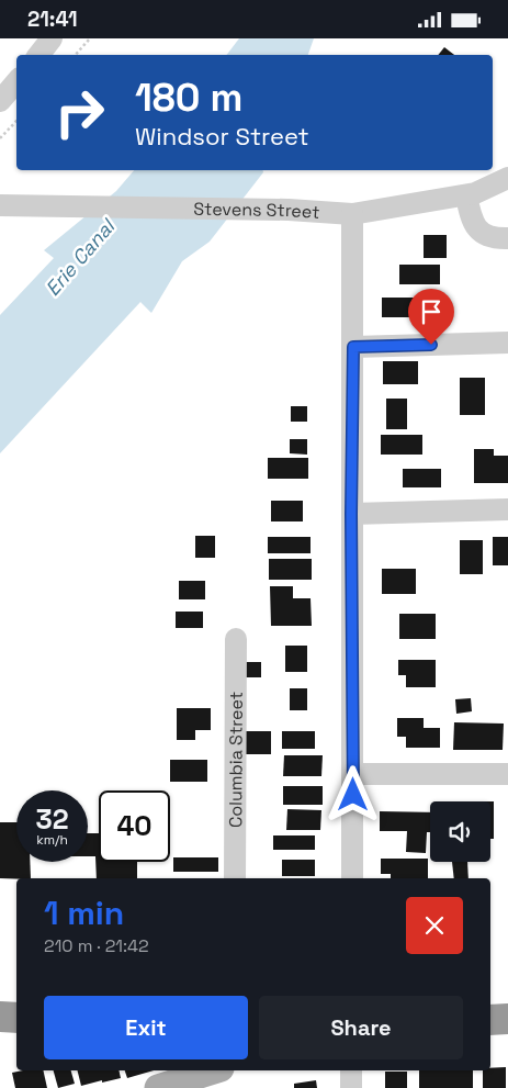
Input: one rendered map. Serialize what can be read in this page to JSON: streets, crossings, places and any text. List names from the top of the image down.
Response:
{
  "streets": {
    "street": ["Stevens Street", "Columbia Street"]
  },
  "water": ["Erie Canal"],
  "page": {
    "status": "21:41",
    "turn": ["180 m", "Windsor Street"],
    "speed": "32 km/h",
    "limit": "40",
    "heading": ["1 min", "210 m · 21:42"],
    "buttons": ["Exit", "Share"]
  }
}
